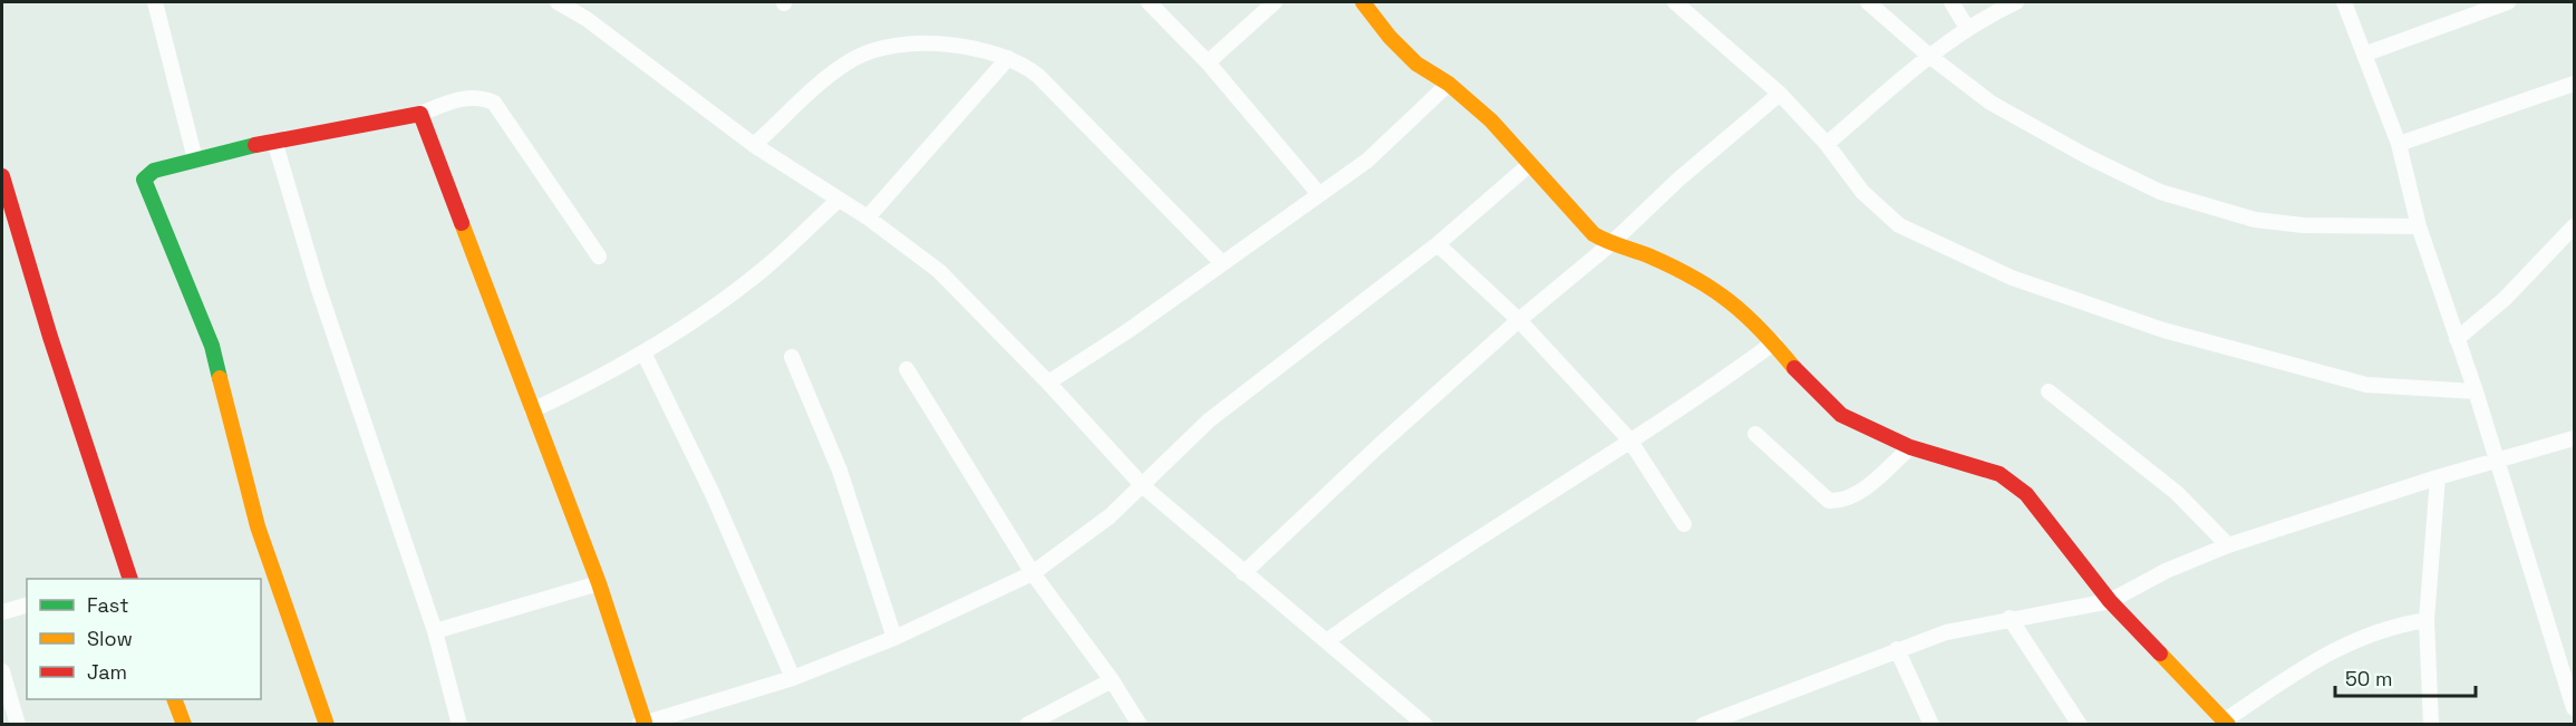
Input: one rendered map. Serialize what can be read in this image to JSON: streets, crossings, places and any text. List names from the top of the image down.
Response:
{
  "legend": ["Fast", "Slow", "Jam"],
  "scale_bar": "50 m"
}
